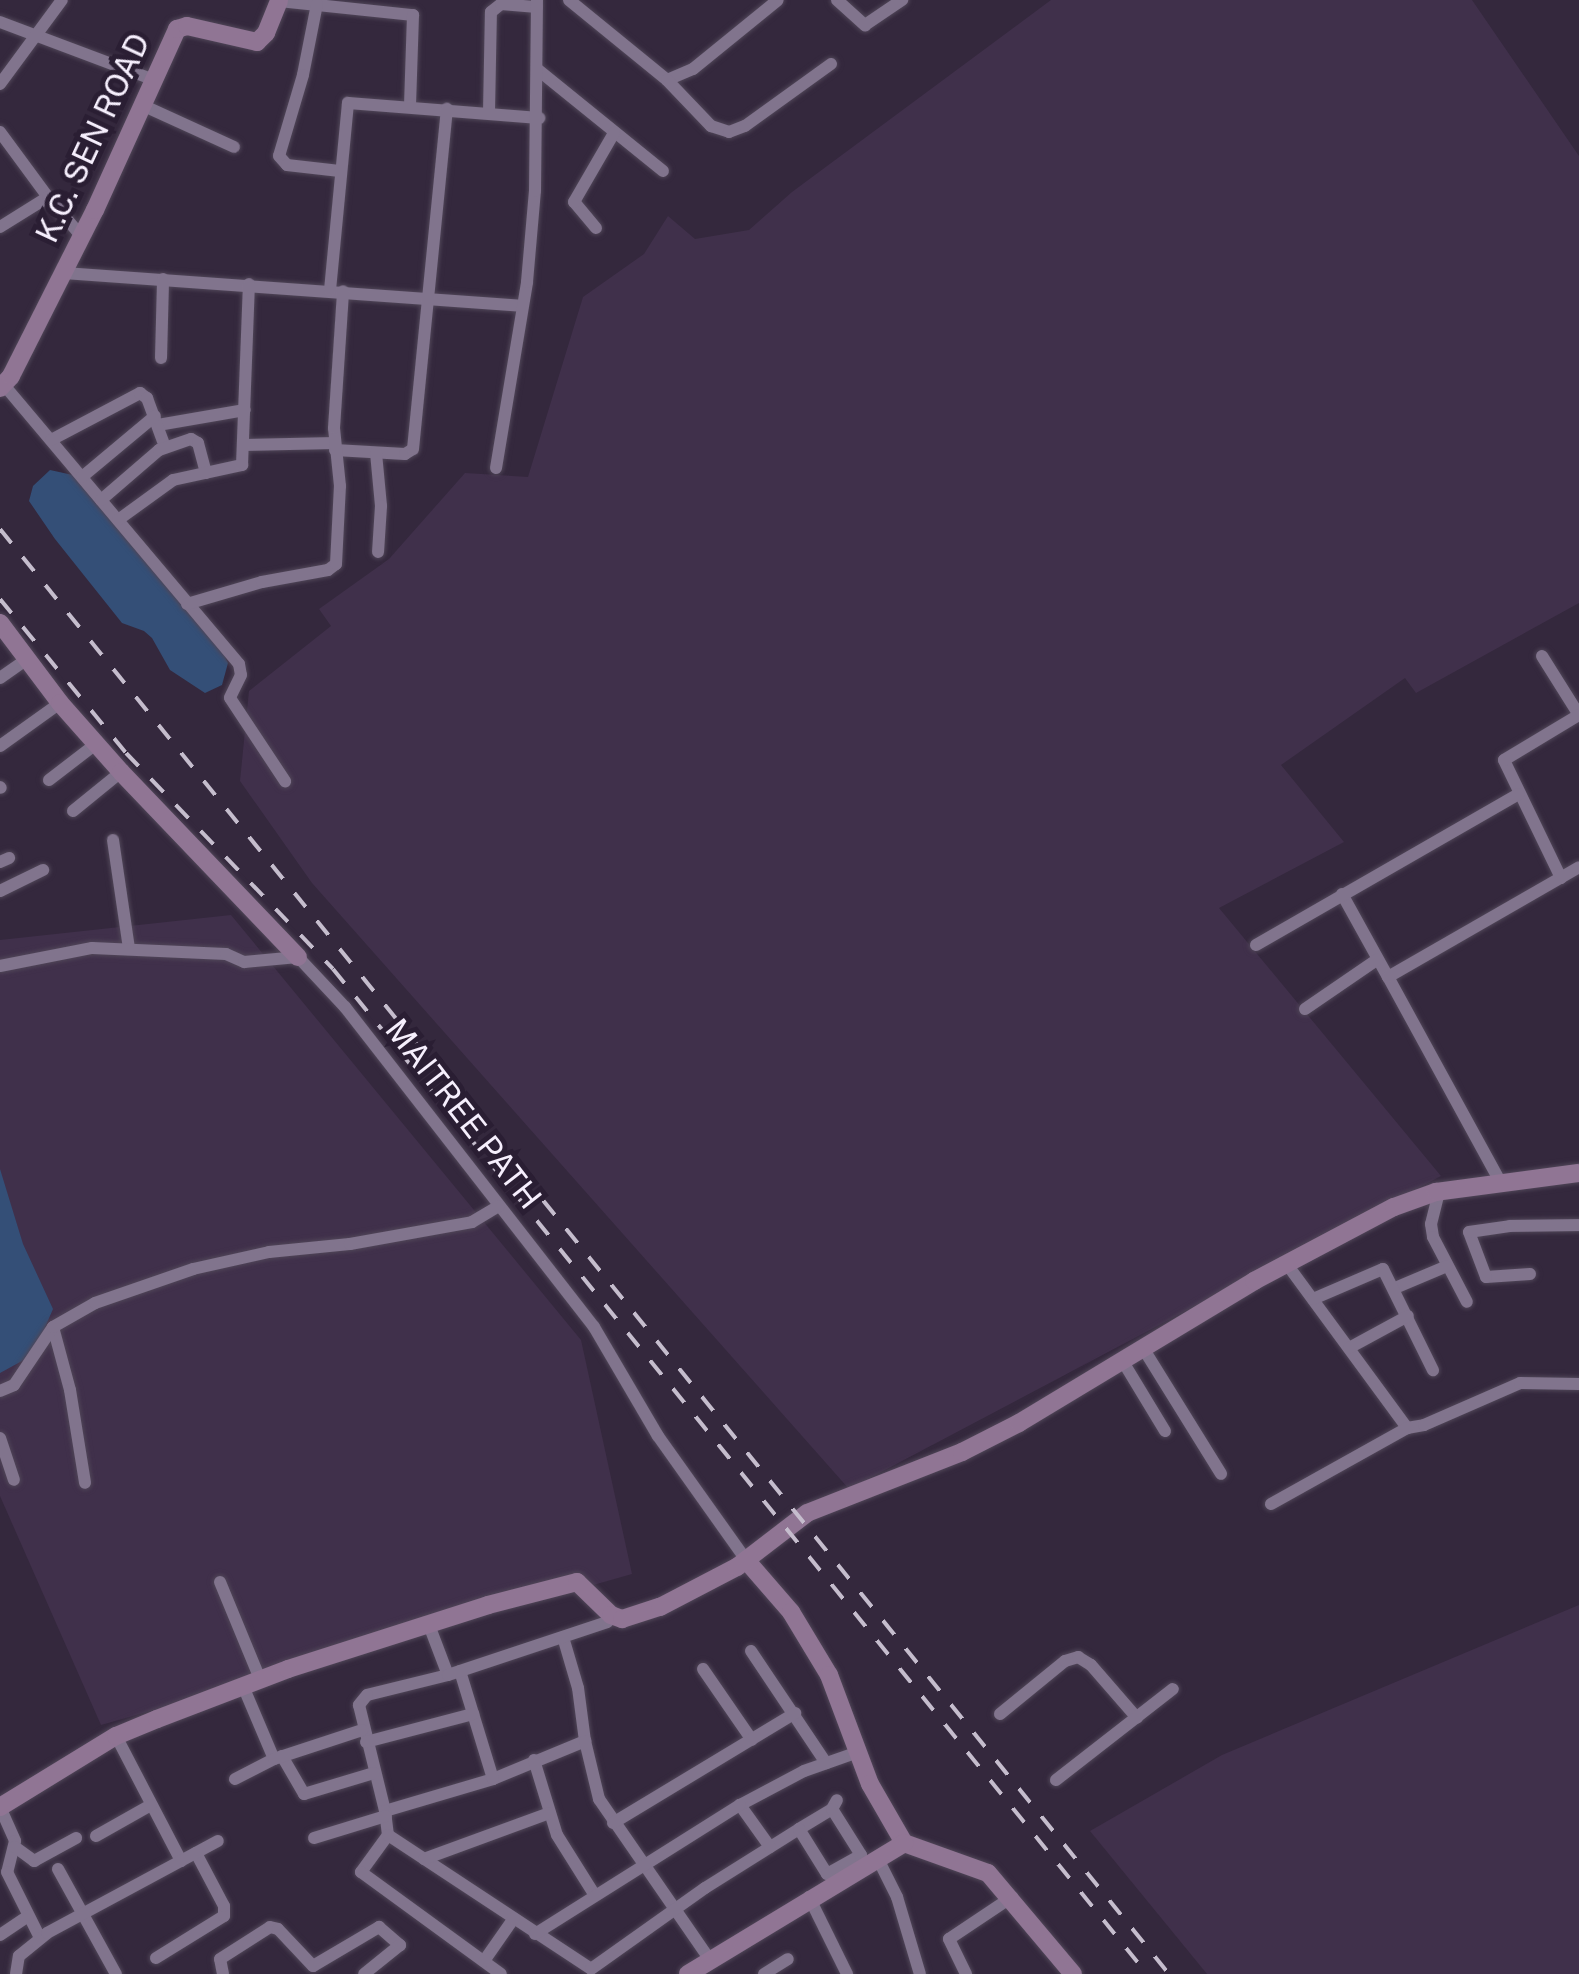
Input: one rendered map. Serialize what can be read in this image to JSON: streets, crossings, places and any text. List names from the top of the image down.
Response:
{
  "streets": {
    "street": ["K.C. SEN ROAD", "MAITREE PATH"]
  }
}
